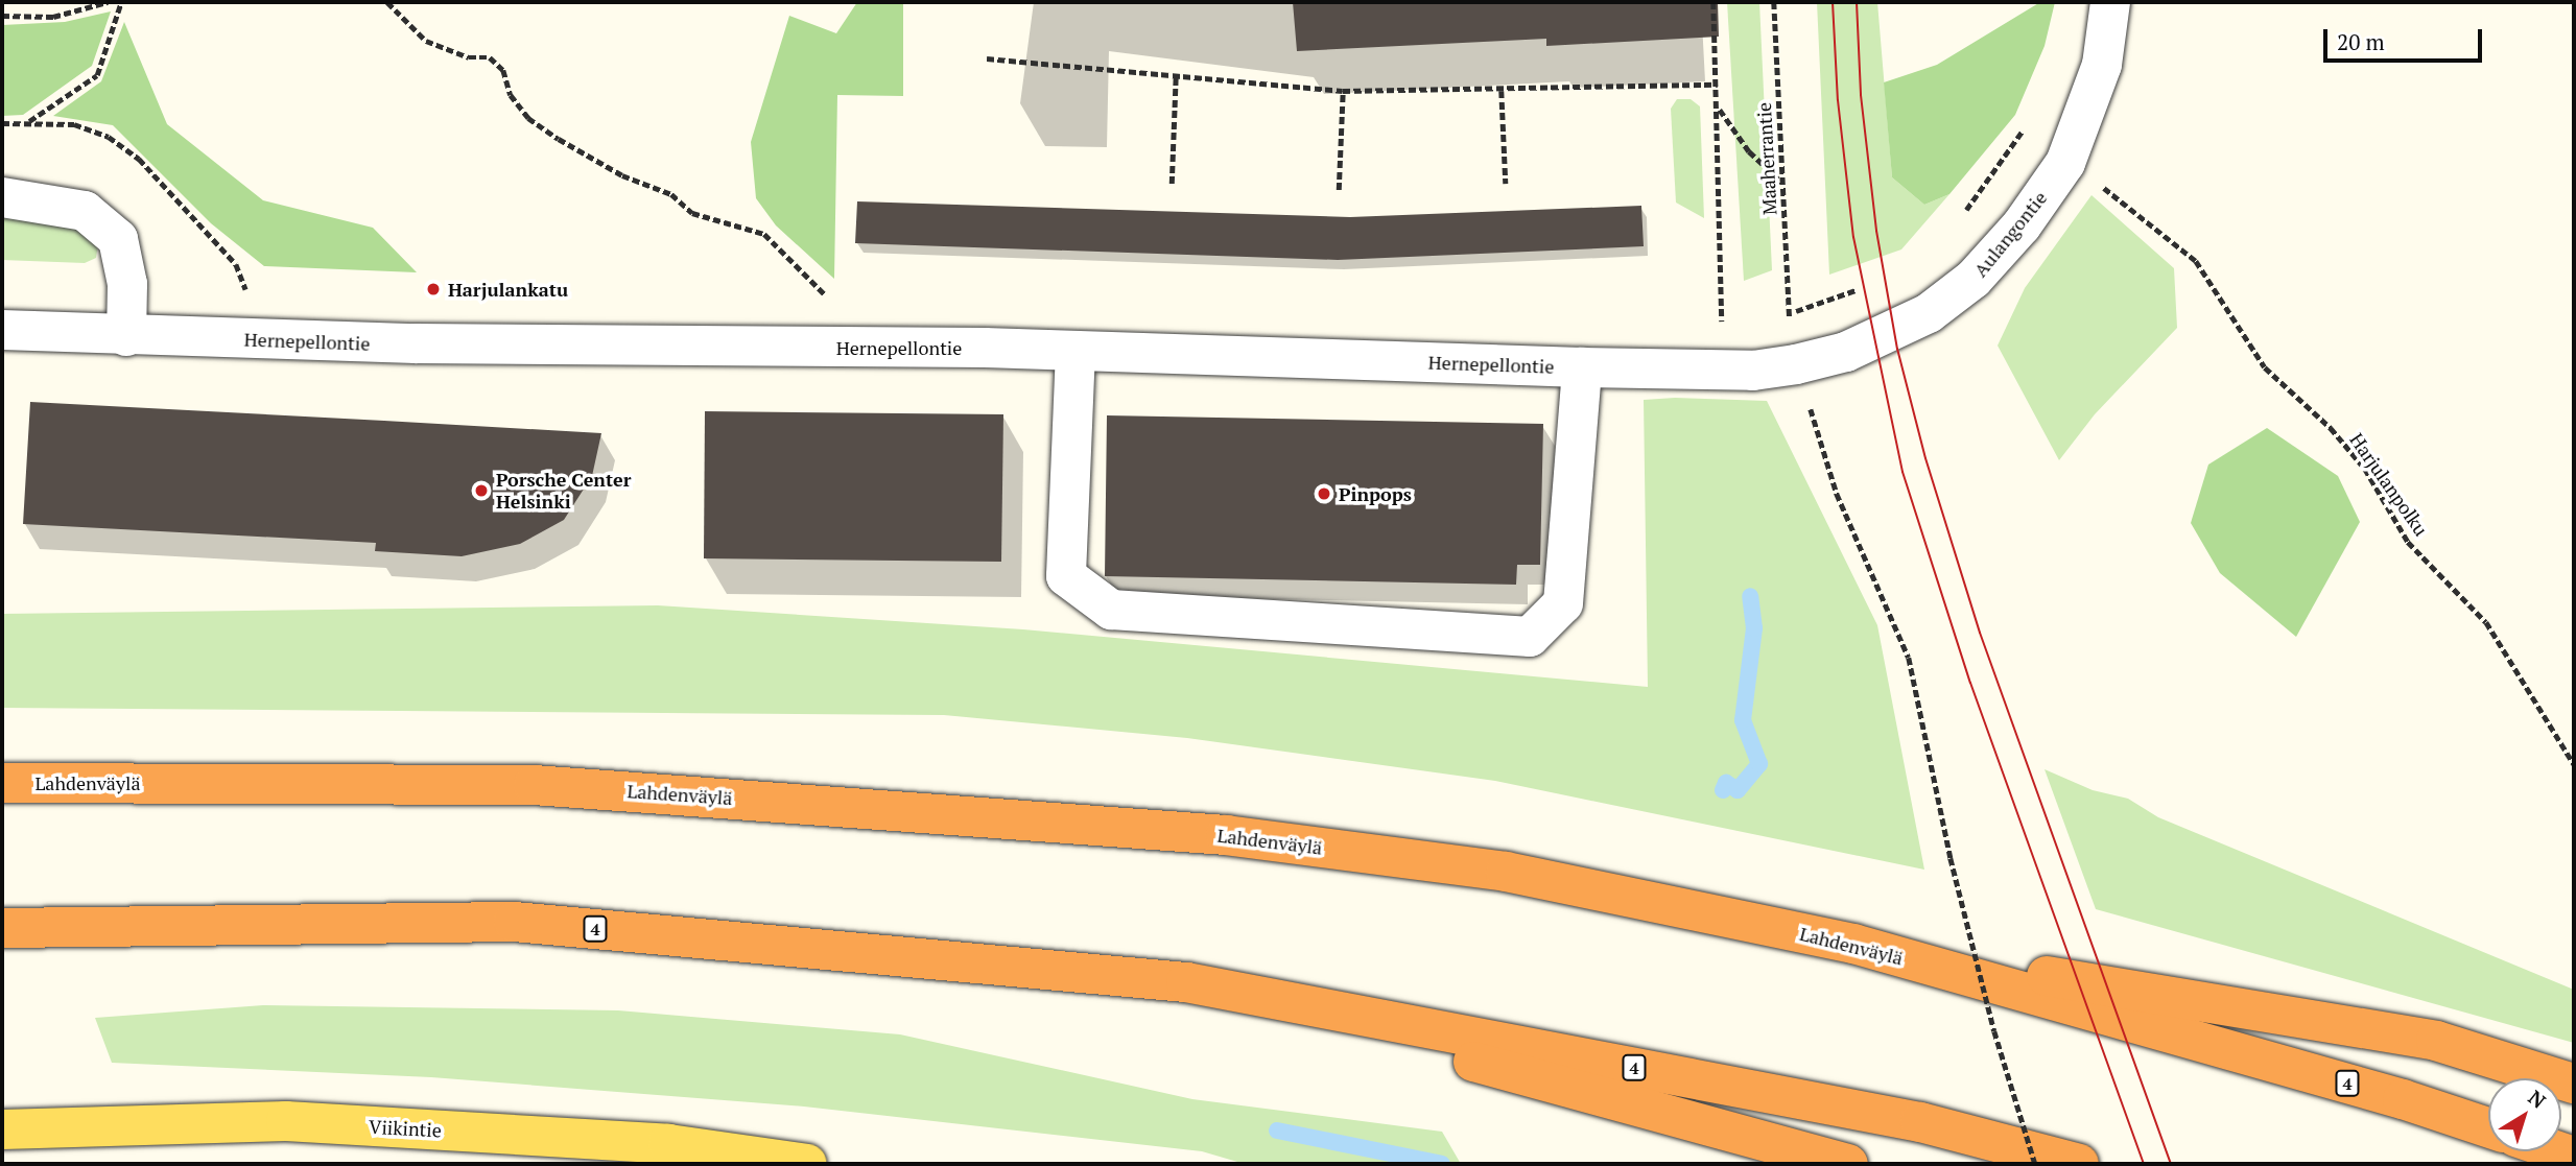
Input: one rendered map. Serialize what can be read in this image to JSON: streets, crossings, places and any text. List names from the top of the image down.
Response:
{
  "streets": {
    "highway": ["Lahdenväylä", "4"],
    "main road": ["Viikintie"],
    "street": ["Aulangontie", "Hernepellontie"],
    "path": ["Maaherrantie", "Harjulanpolku"]
  },
  "crossings": [
    ["Maaherrantie", "Aulangontie"],
    ["Maaherrantie", "Hernepellontie"],
    ["Aulangontie", "Hernepellontie"]
  ],
  "places": ["Harjulankatu", "Porsche Center Helsinki", "Pinpops"],
  "scale_bar": "20 m",
  "north": "top right"
}
